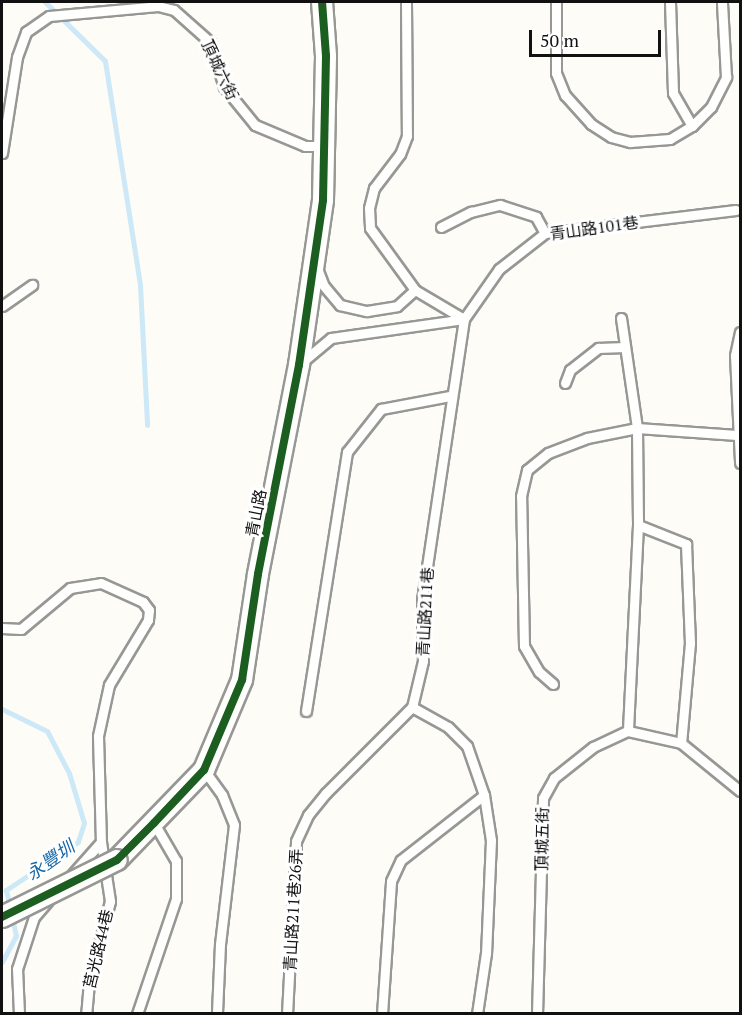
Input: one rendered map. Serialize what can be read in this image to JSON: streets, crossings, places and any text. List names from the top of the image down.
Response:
{
  "streets": {
    "street": ["青山路"],
    "lane": [
      "頂城六街",
      "青山路101巷",
      "青山路211巷",
      "頂城五街",
      "青山路211巷26弄",
      "莒光路44巷"
    ]
  },
  "crossings": [
    ["頂城六街", "青山路"],
    ["青山路101巷", "青山路211巷"],
    ["青山路211巷", "青山路211巷26弄"]
  ],
  "water": ["永豐圳"],
  "scale_bar": "50 m"
}
